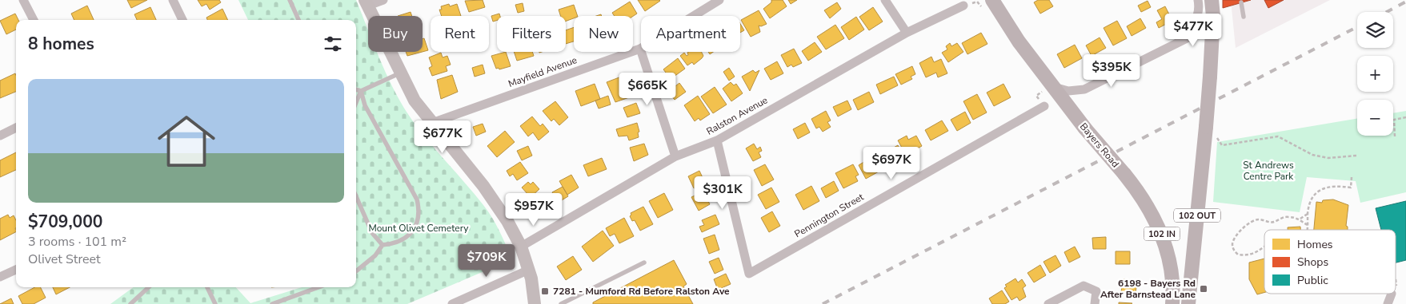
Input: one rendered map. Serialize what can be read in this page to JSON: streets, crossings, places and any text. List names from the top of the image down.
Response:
{
  "streets": {
    "main road": ["Bayers Road", "102 OUT", "102 IN"],
    "street": ["Mayfield Avenue", "Ralston Avenue", "Pennington Street"]
  },
  "crossings": [
    ["Ralston Avenue", "Pennington Street"]
  ],
  "parks": ["St Andrews Centre Park", "Mount Olivet Cemetery"],
  "places": {
    "transit": ["6198 - Bayers Rd After Barnstead Lane", "7281 - Mumford Rd Before Ralston Ave"]
  },
  "legend": ["Homes", "Shops", "Public"],
  "page": {
    "map_buttons": ["+", "−"],
    "price": [
      "$477K",
      "$395K",
      "$665K",
      "$677K",
      "$697K",
      "$301K",
      "$957K",
      "$709K"
    ],
    "chip": [
      "Buy",
      "Rent",
      "Filters",
      "New",
      "Apartment"
    ],
    "heading": "8 homes",
    "list": [
      {
        "name": "$709,000",
        "note": "3 rooms · 101 m² · Olivet Street"
      }
    ]
  }
}
